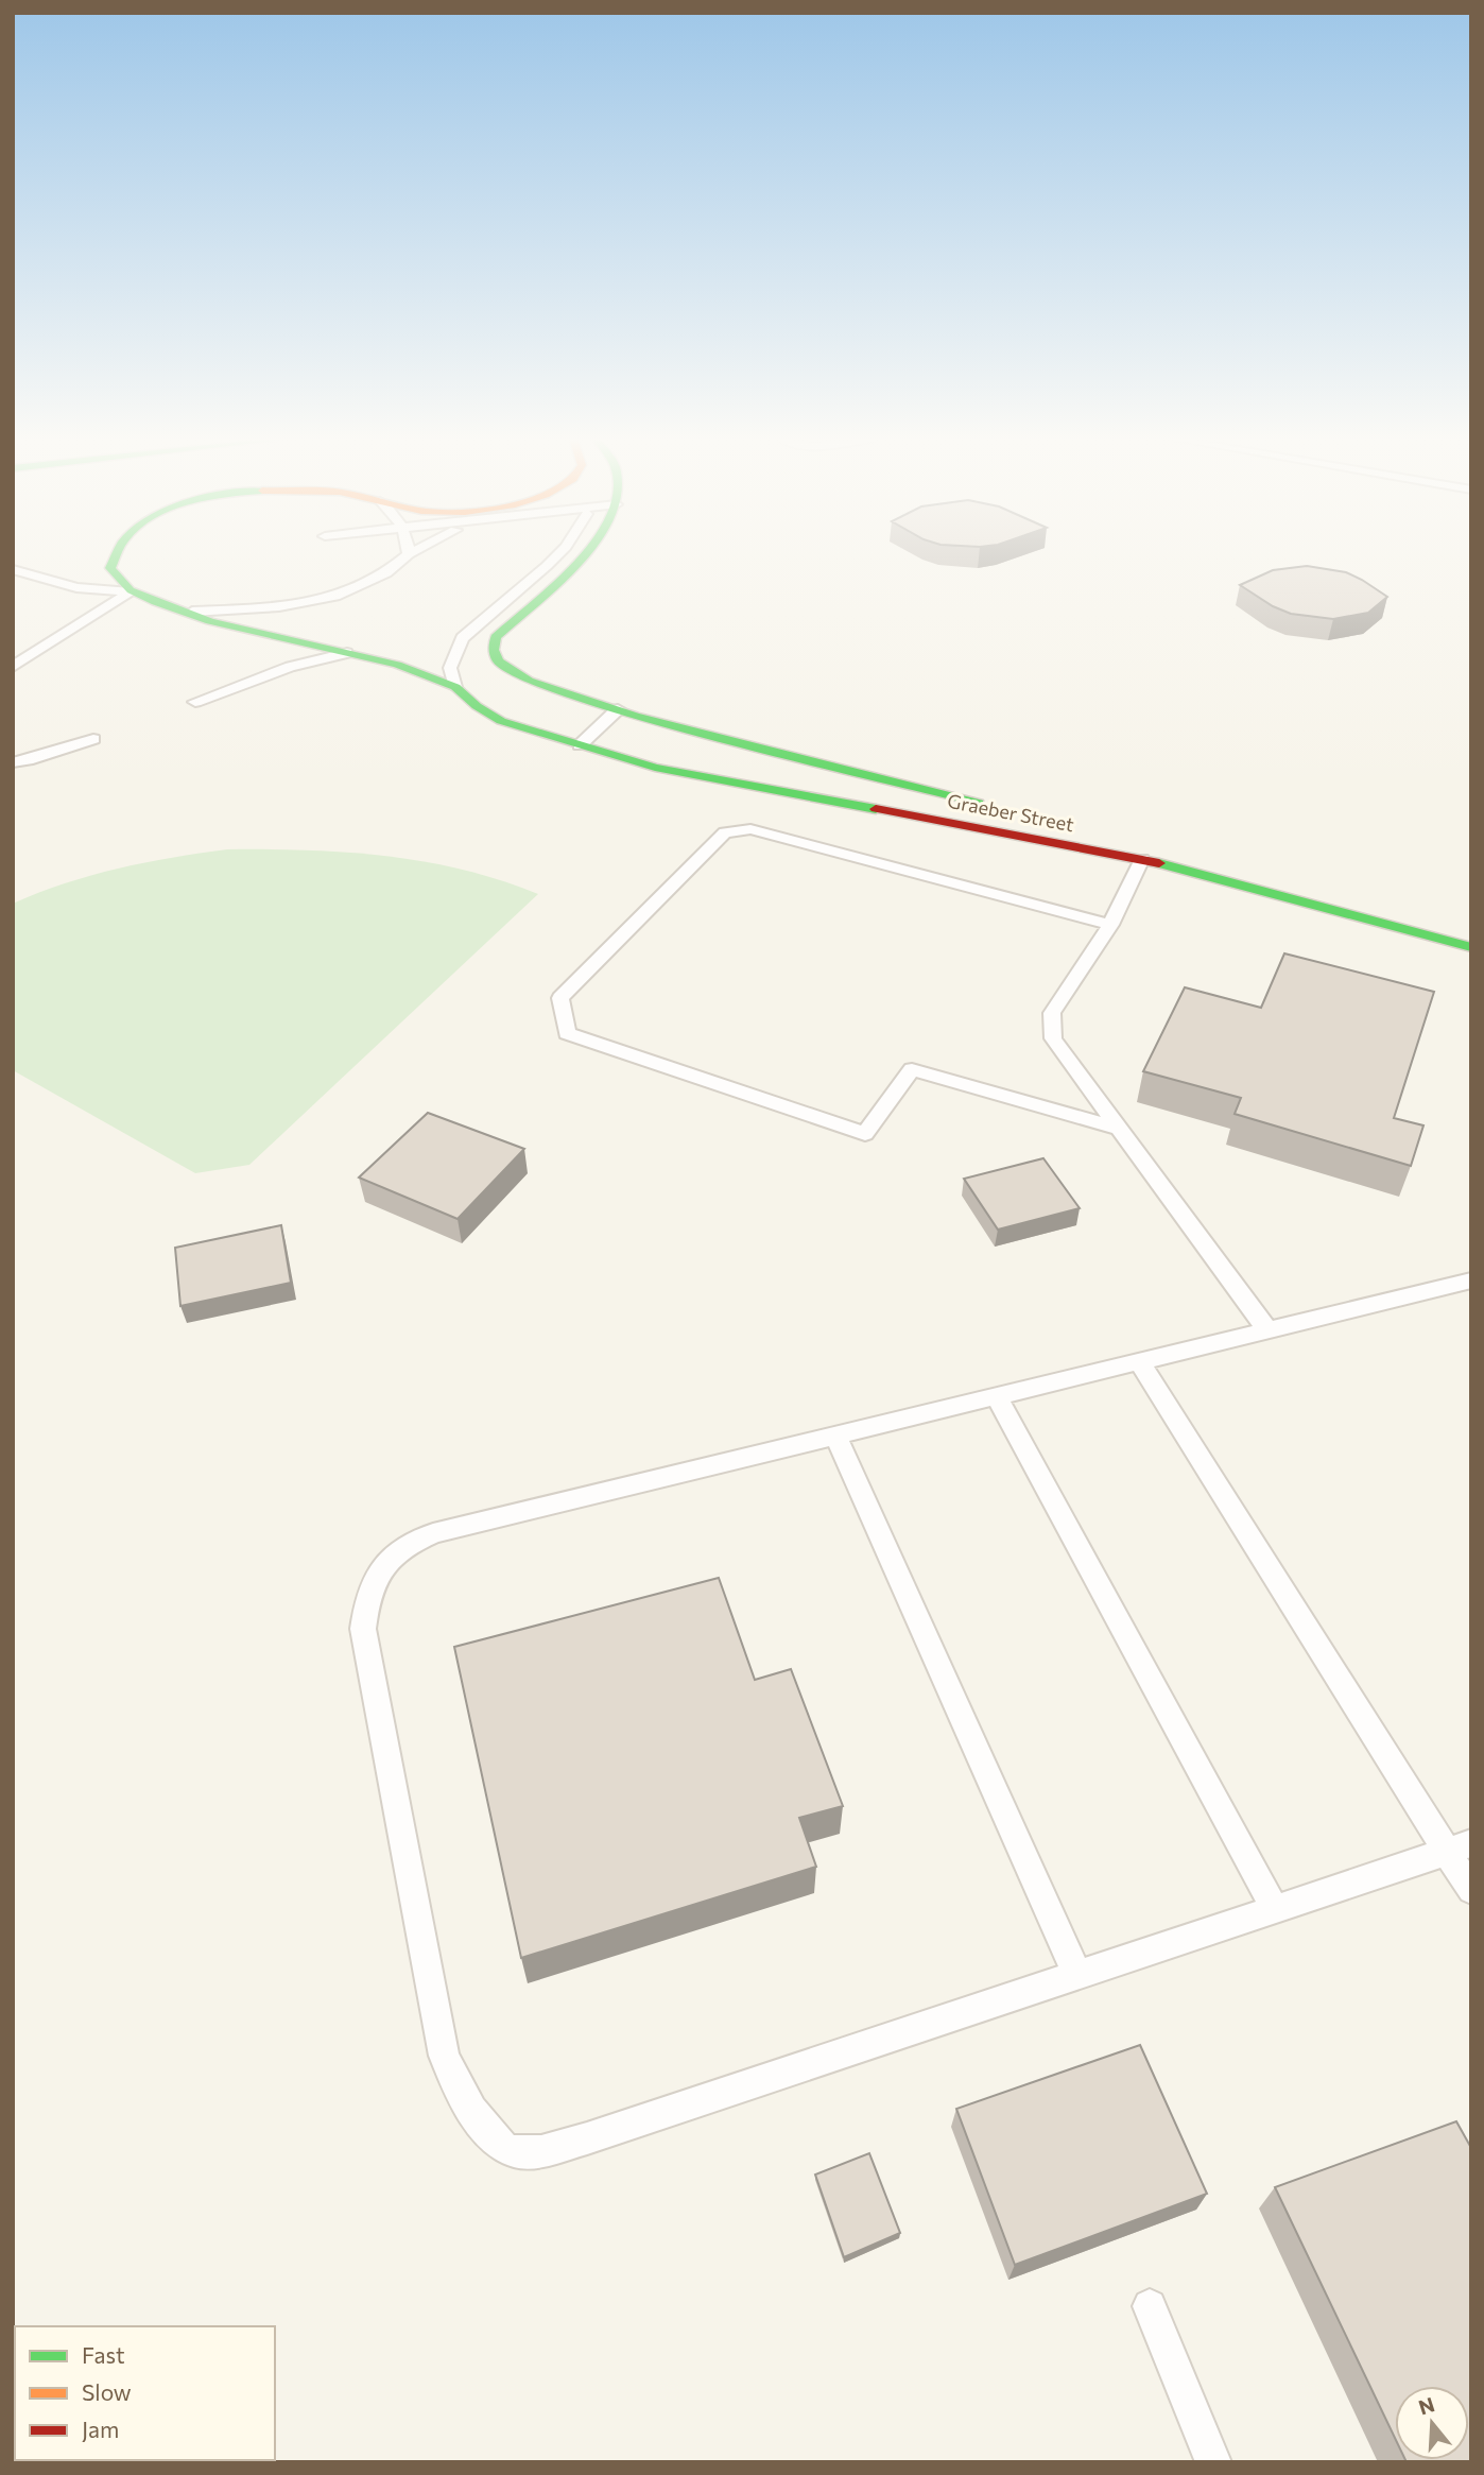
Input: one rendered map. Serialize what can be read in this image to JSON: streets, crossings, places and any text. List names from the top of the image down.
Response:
{
  "streets": {
    "street": ["Graeber Street"]
  },
  "legend": ["Fast", "Slow", "Jam"],
  "north": "top"
}
